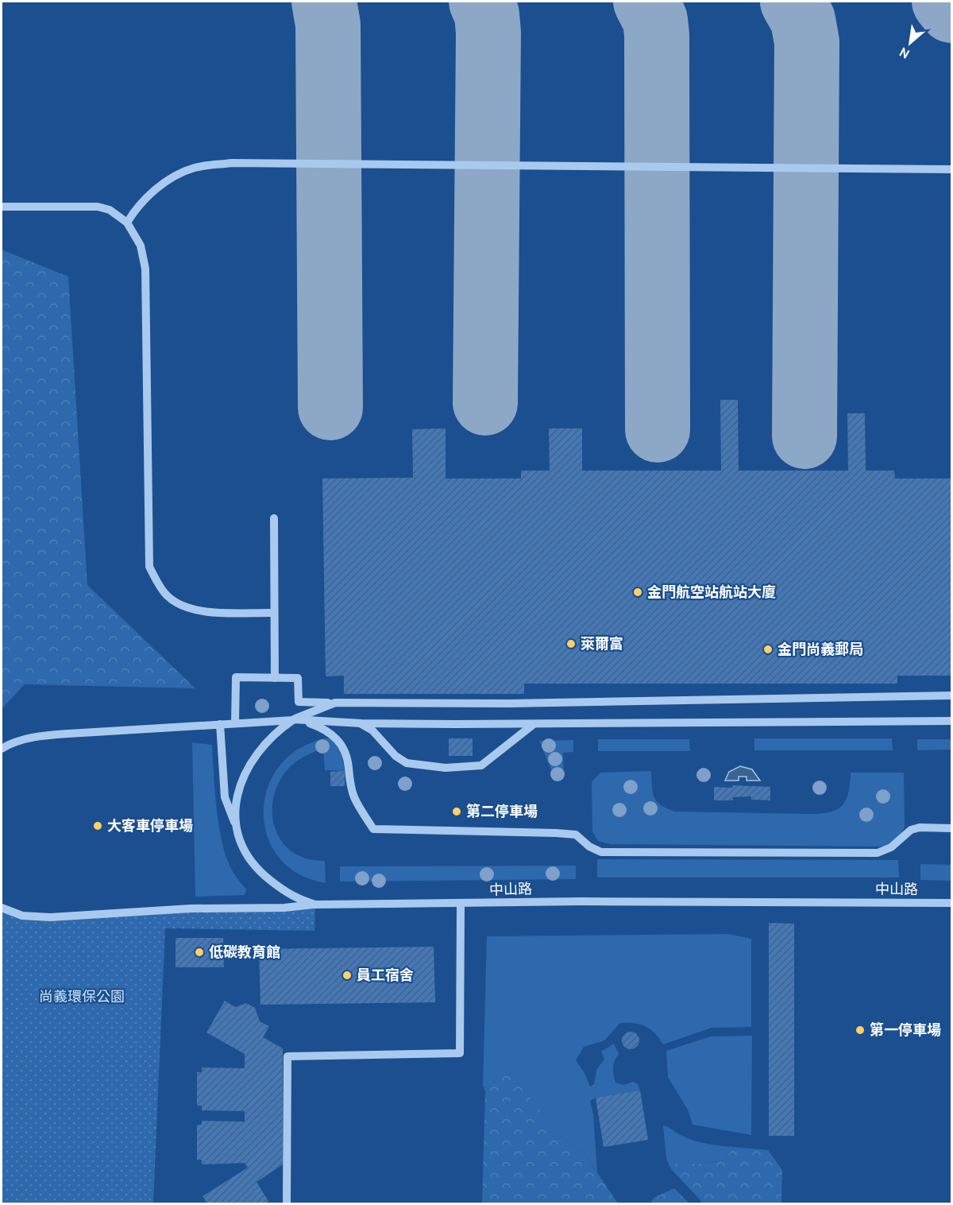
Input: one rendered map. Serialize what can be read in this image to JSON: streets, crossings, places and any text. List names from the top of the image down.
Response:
{
  "streets": {
    "street": ["中山路"]
  },
  "parks": ["尚義環保公園"],
  "places": [
    "金門航空站航站大廈",
    "萊爾富",
    "金門尚義郵局",
    "第二停車場",
    "大客車停車場",
    "低碳教育館",
    "員工宿舍",
    "第一停車場"
  ],
  "north": "bottom left"
}
